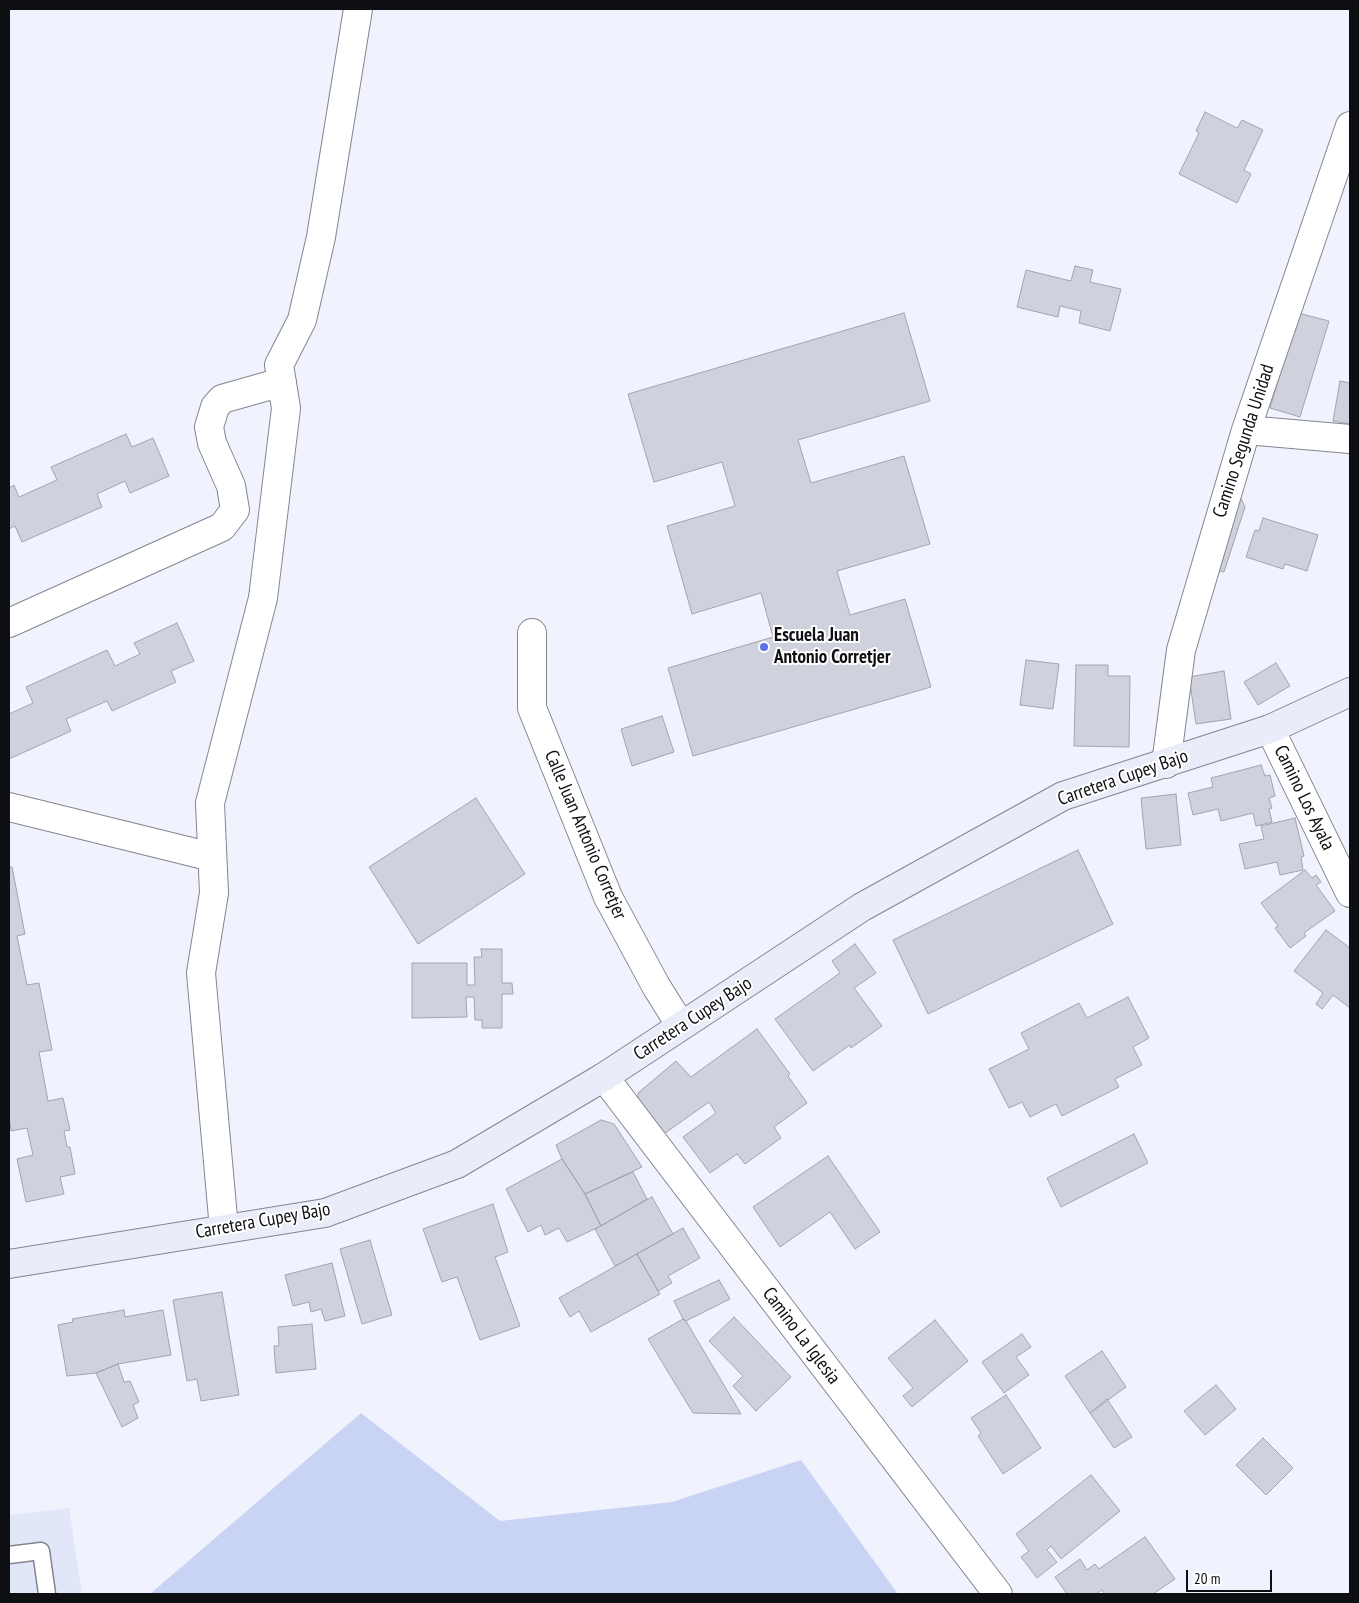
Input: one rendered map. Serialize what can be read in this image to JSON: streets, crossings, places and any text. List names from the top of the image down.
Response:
{
  "streets": {
    "street": [
      "Camino Segunda Unidad",
      "Carretera Cupey Bajo",
      "Camino Los Ayala",
      "Calle Juan Antonio Corretjer",
      "Camino La Iglesia"
    ]
  },
  "crossings": [
    ["Camino Segunda Unidad", "Carretera Cupey Bajo"],
    ["Carretera Cupey Bajo", "Camino Los Ayala"],
    ["Carretera Cupey Bajo", "Calle Juan Antonio Corretjer"],
    ["Carretera Cupey Bajo", "Camino La Iglesia"]
  ],
  "places": ["Escuela Juan Antonio Corretjer"],
  "scale_bar": "20 m"
}
